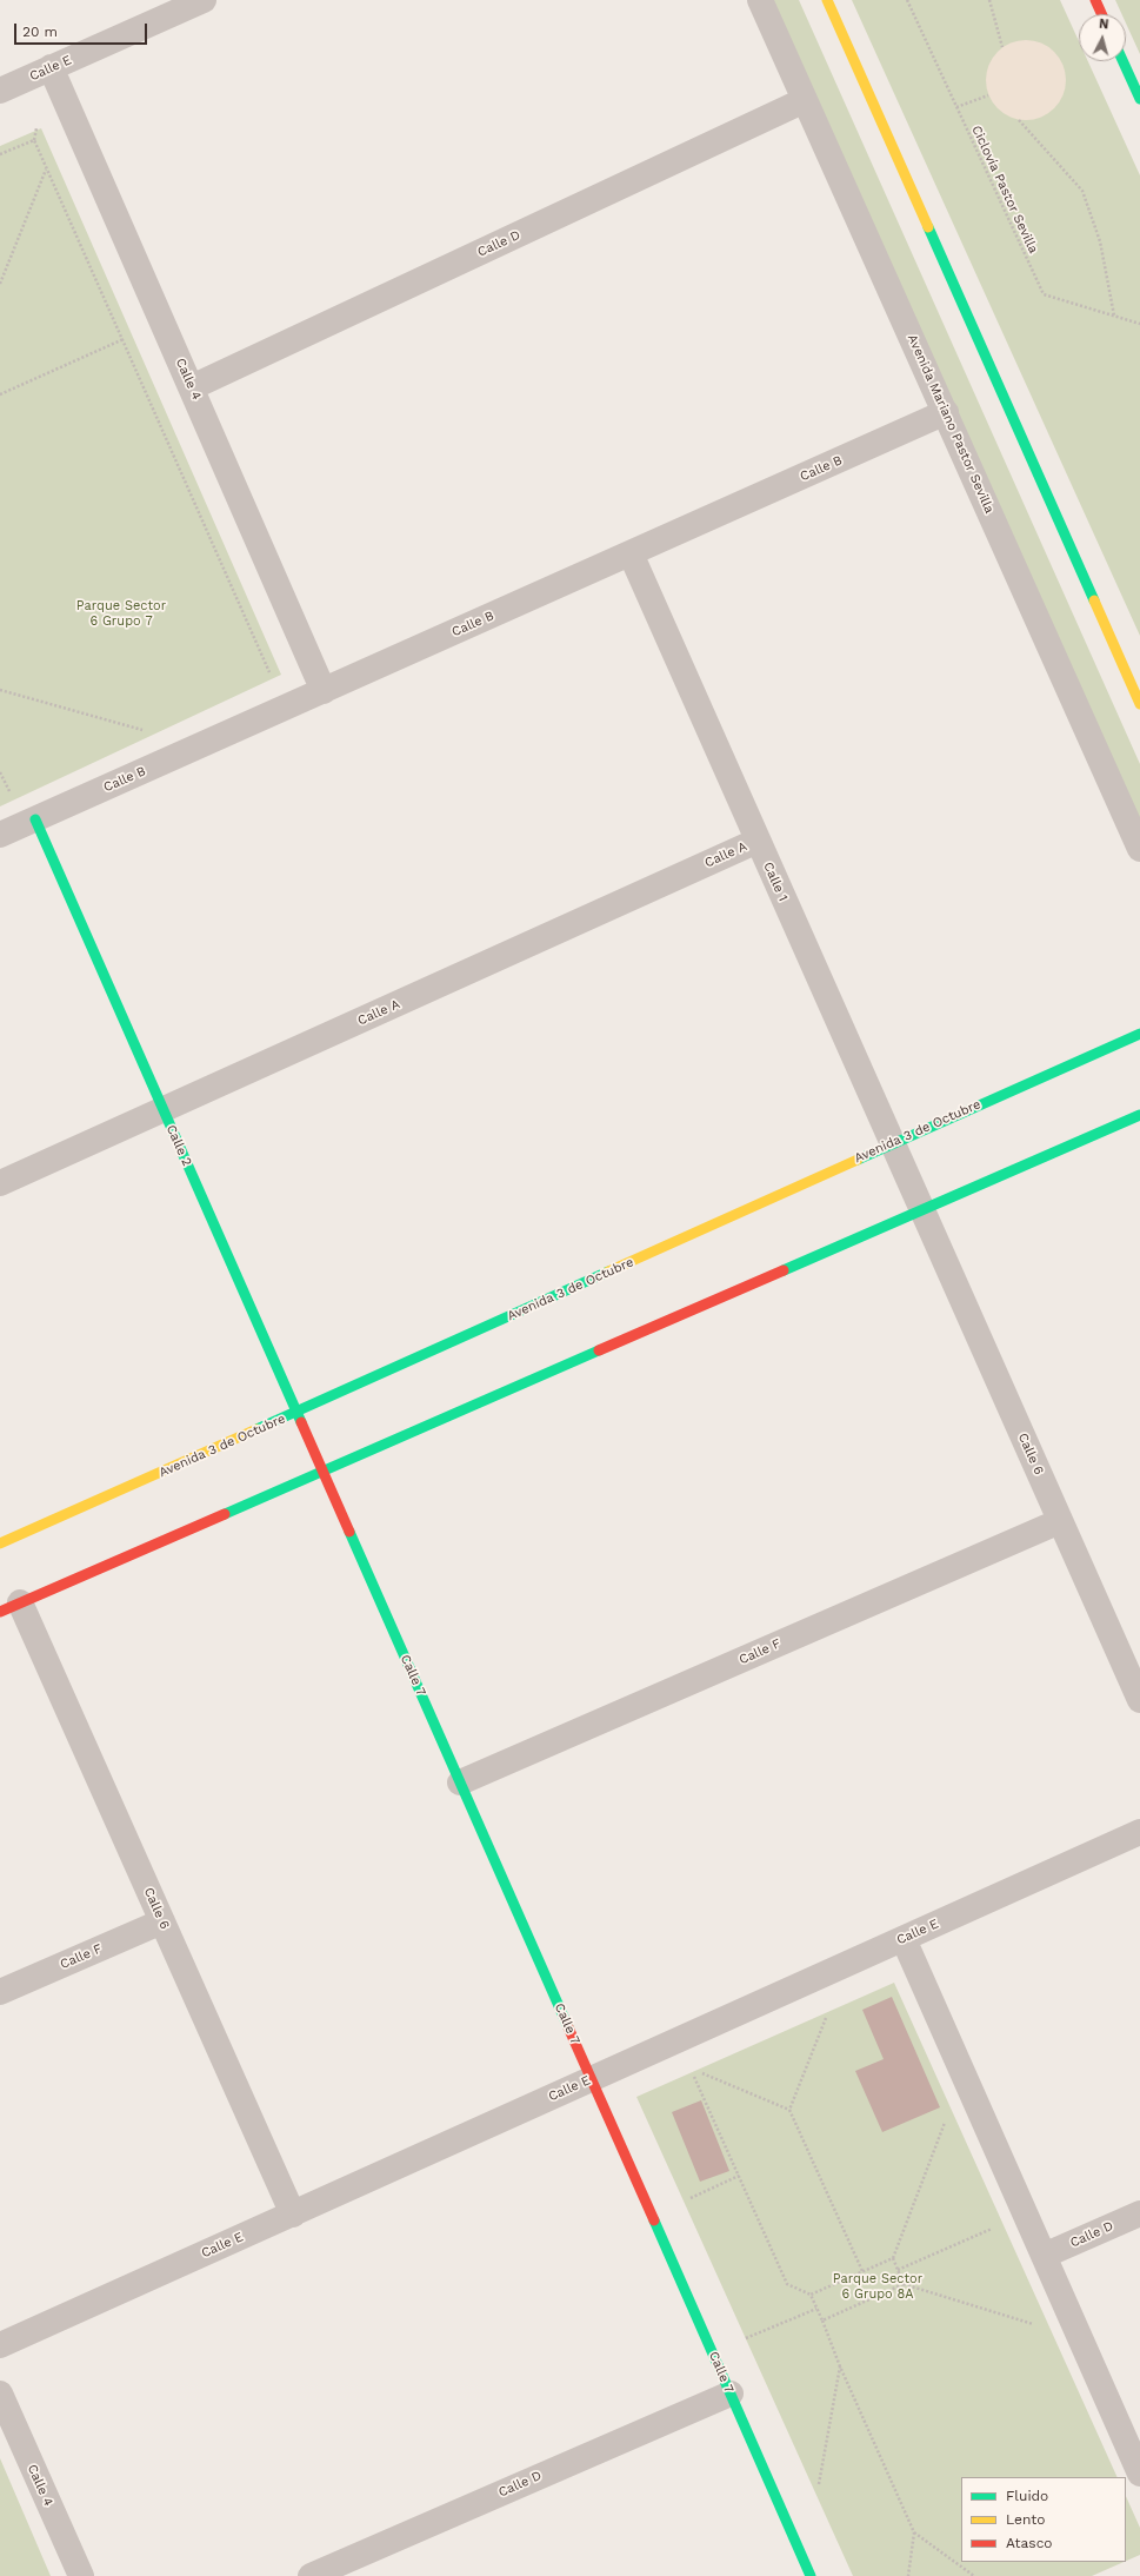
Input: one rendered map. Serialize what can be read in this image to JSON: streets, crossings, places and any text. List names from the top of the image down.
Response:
{
  "streets": {
    "street": [
      "Calle E",
      "Calle D",
      "Calle 4",
      "Avenida Mariano Pastor Sevilla",
      "Calle B",
      "Calle A",
      "Calle 1",
      "Avenida 3 de Octubre",
      "Calle 2",
      "Calle 6",
      "Calle F",
      "Calle 7"
    ],
    "path": ["Ciclovía Pastor Sevilla"]
  },
  "crossings": [
    ["Calle E", "Calle 4"],
    ["Calle E", "Calle 6"],
    ["Calle E", "Calle 7"],
    ["Calle D", "Calle 4"],
    ["Calle D", "Avenida Mariano Pastor Sevilla"],
    ["Calle D", "Calle 7"],
    ["Calle 4", "Calle B"],
    ["Avenida Mariano Pastor Sevilla", "Calle B"],
    ["Calle B", "Calle 1"],
    ["Calle B", "Calle 2"],
    ["Calle A", "Calle 1"],
    ["Calle A", "Calle 2"],
    ["Calle 1", "Avenida 3 de Octubre"],
    ["Calle 1", "Calle 6"],
    ["Avenida 3 de Octubre", "Calle 2"],
    ["Calle 2", "Calle 7"],
    ["Calle 6", "Calle F"],
    ["Calle F", "Calle 7"]
  ],
  "parks": ["Parque Sector 6 Grupo 7", "Parque Sector 6 Grupo 8A"],
  "legend": ["Fluido", "Lento", "Atasco"],
  "scale_bar": "20 m",
  "north": "top"
}
